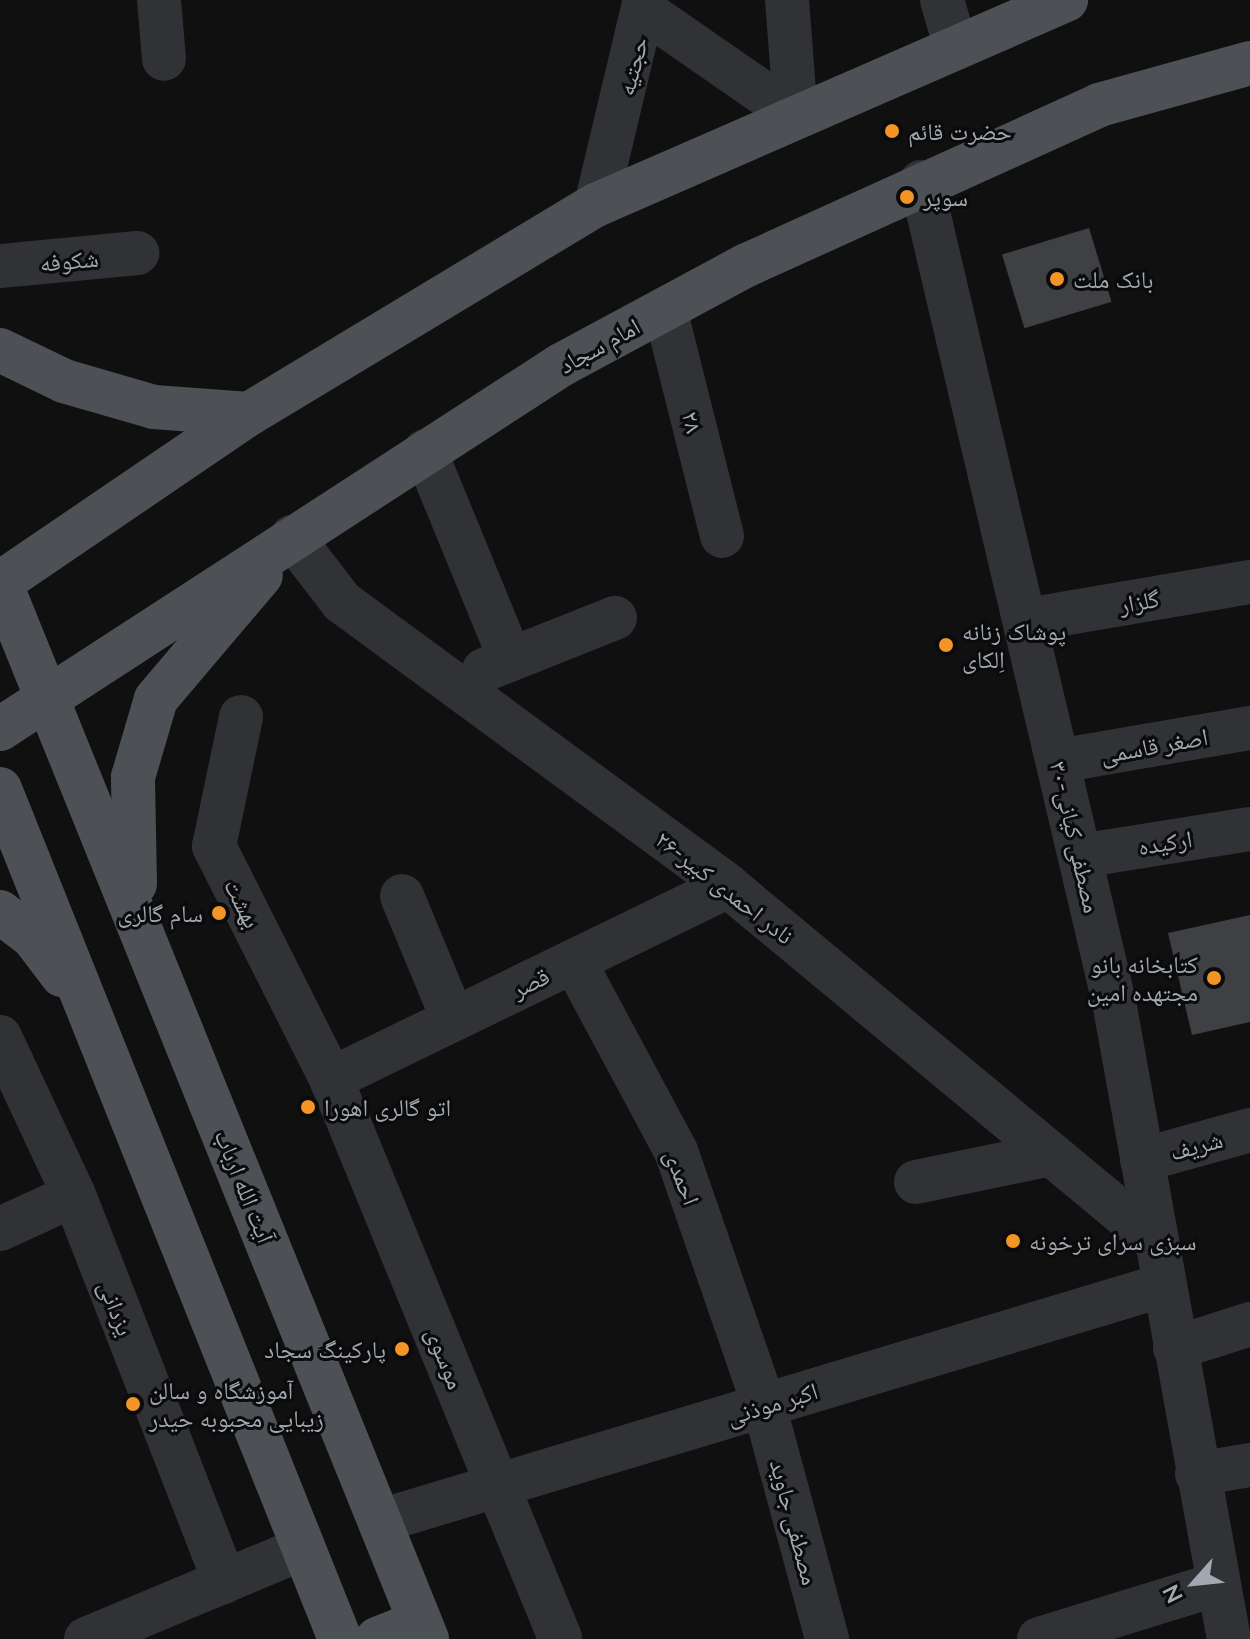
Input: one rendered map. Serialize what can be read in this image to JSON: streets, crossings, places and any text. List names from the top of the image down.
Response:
{
  "streets": {
    "main road": ["امام سجاد", "آیت الله ارباب"],
    "street": [
      "حجتیه",
      "شکوفه",
      "۲۸",
      "گلزار",
      "اصغر قاسمی",
      "۳۰-مصطفی کیانی",
      "ارکیده",
      "۲۶-نادر احمدی کبیر",
      "بهشت",
      "قصر",
      "شریف",
      "احمدی",
      "یزدانی",
      "موسوی",
      "اکبر موذنی",
      "مصطفی جاوید"
    ]
  },
  "crossings": [
    ["امام سجاد", "۲۸"],
    ["امام سجاد", "۳۰-مصطفی کیانی"],
    ["امام سجاد", "۲۶-نادر احمدی کبیر"],
    ["امام سجاد", "آیت الله ارباب"],
    ["گلزار", "۳۰-مصطفی کیانی"],
    ["اصغر قاسمی", "۳۰-مصطفی کیانی"],
    ["۳۰-مصطفی کیانی", "ارکیده"],
    ["۳۰-مصطفی کیانی", "۲۶-نادر احمدی کبیر"],
    ["۳۰-مصطفی کیانی", "شریف"],
    ["۳۰-مصطفی کیانی", "اکبر موذنی"],
    ["۲۶-نادر احمدی کبیر", "قصر"],
    ["بهشت", "قصر"],
    ["بهشت", "موسوی"],
    ["قصر", "احمدی"],
    ["قصر", "موسوی"],
    ["احمدی", "اکبر موذنی"],
    ["احمدی", "مصطفی جاوید"],
    ["آیت الله ارباب", "اکبر موذنی"],
    ["موسوی", "اکبر موذنی"],
    ["اکبر موذنی", "مصطفی جاوید"]
  ],
  "places": [
    "حضرت قائم",
    "سوپر",
    "بانک ملت",
    "پوشاک زنانه اِلکای",
    "سام گالری",
    "کتابخانه بانو مجتهده امین",
    "اتو گالری اهورا",
    "سبزی سرای ترخونه",
    "پارکینگ سجاد",
    "آموزشگاه و سالن زیبایی محبوبه حیدر"
  ],
  "north": "bottom left"
}
